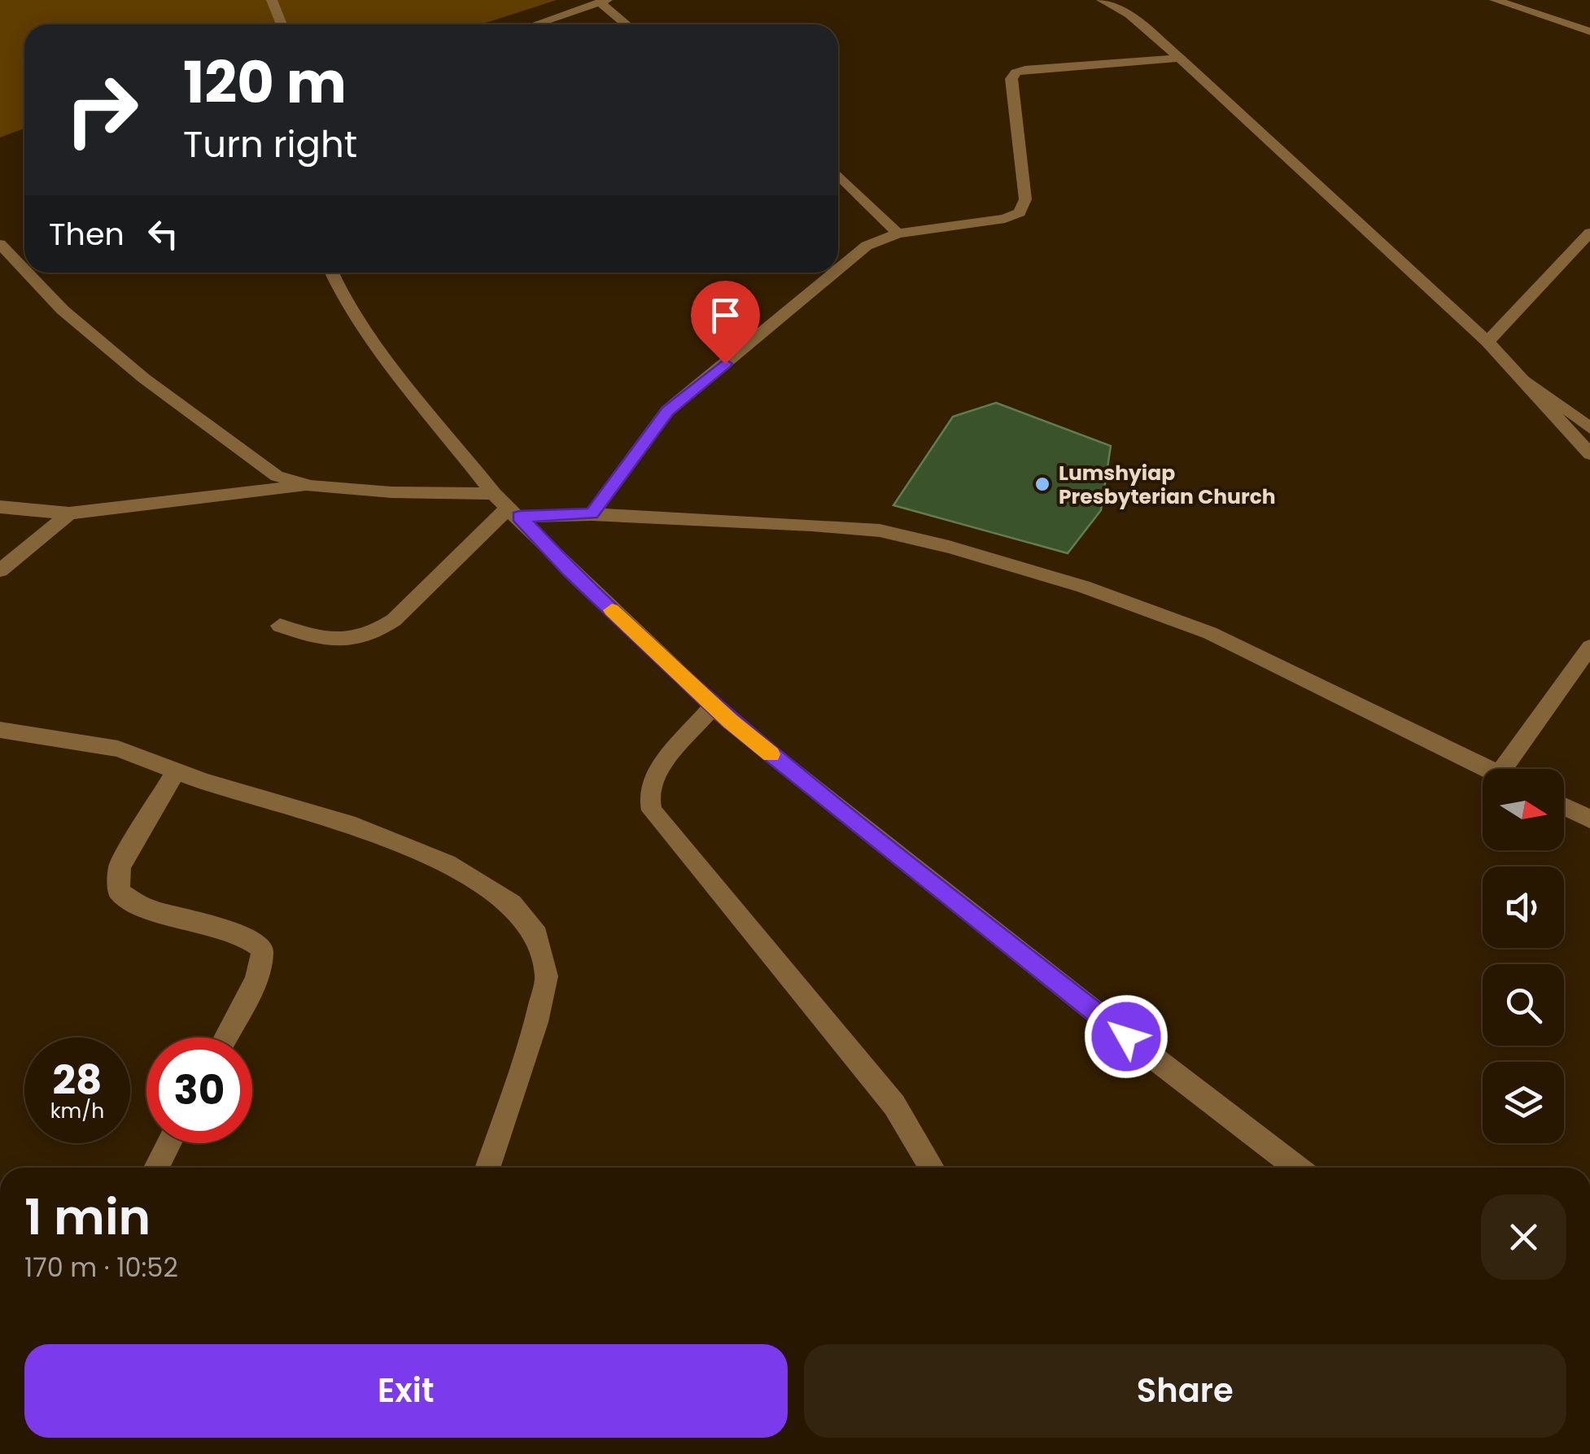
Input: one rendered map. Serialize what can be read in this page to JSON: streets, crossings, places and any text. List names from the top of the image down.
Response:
{
  "places": ["Lumshyiap Presbyterian Church"],
  "north": "right",
  "page": {
    "turn": ["120 m", "Turn right"],
    "then": "Then",
    "speed": "28 km/h",
    "limit": "30",
    "heading": ["1 min", "170 m · 10:52"],
    "buttons": ["Exit", "Share"]
  }
}
